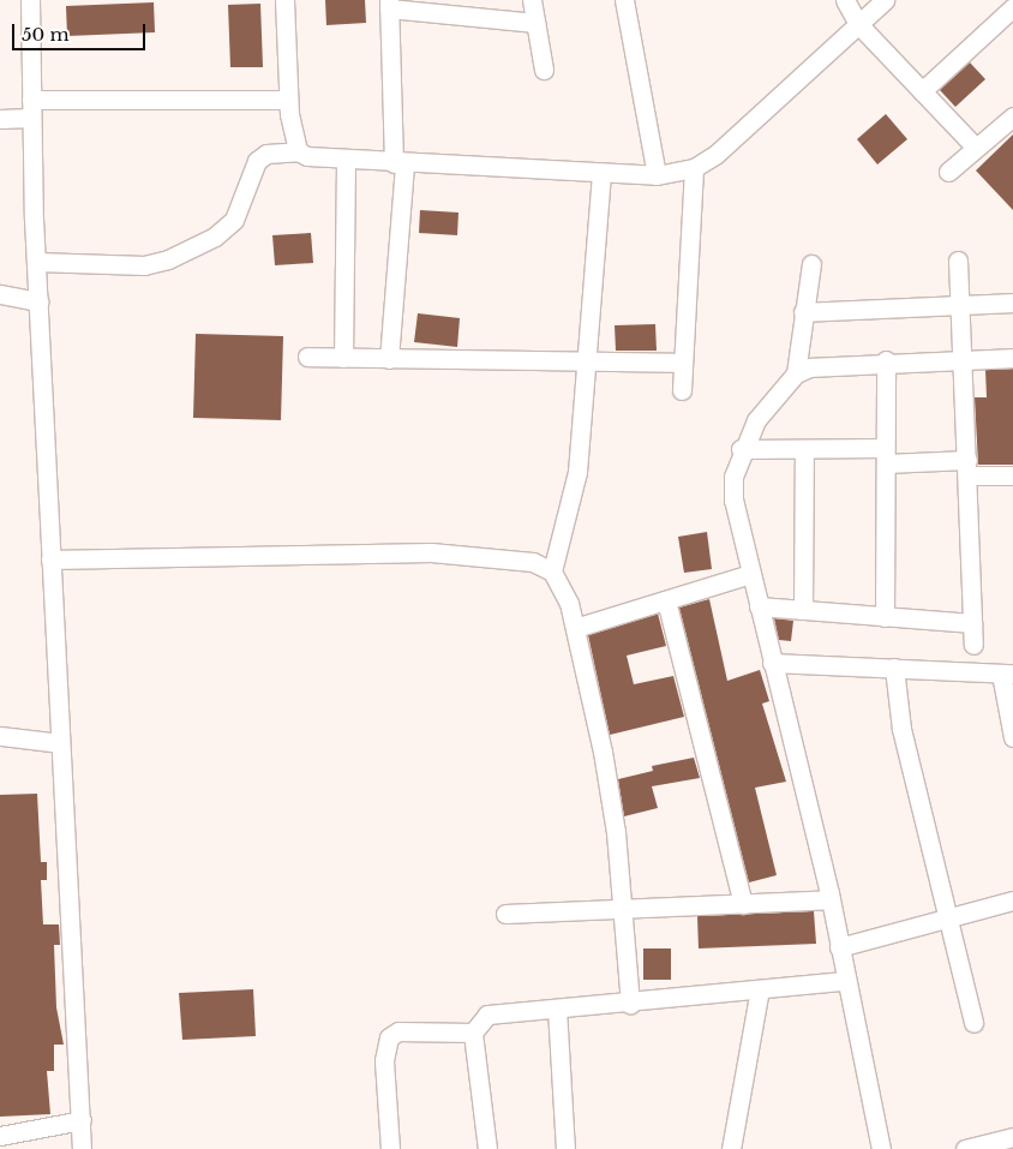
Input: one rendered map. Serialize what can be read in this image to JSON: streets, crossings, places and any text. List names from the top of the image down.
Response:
{
  "scale_bar": "50 m"
}
